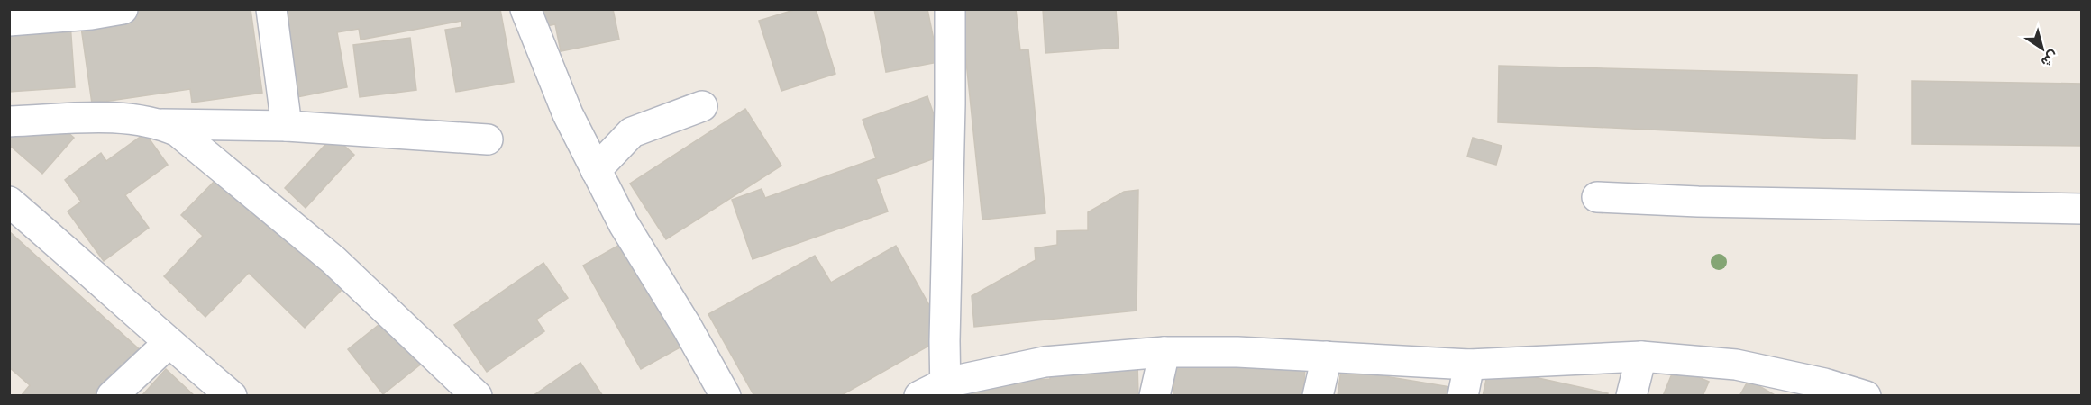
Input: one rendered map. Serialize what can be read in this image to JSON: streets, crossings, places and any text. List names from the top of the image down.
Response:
{
  "north": "bottom right"
}
